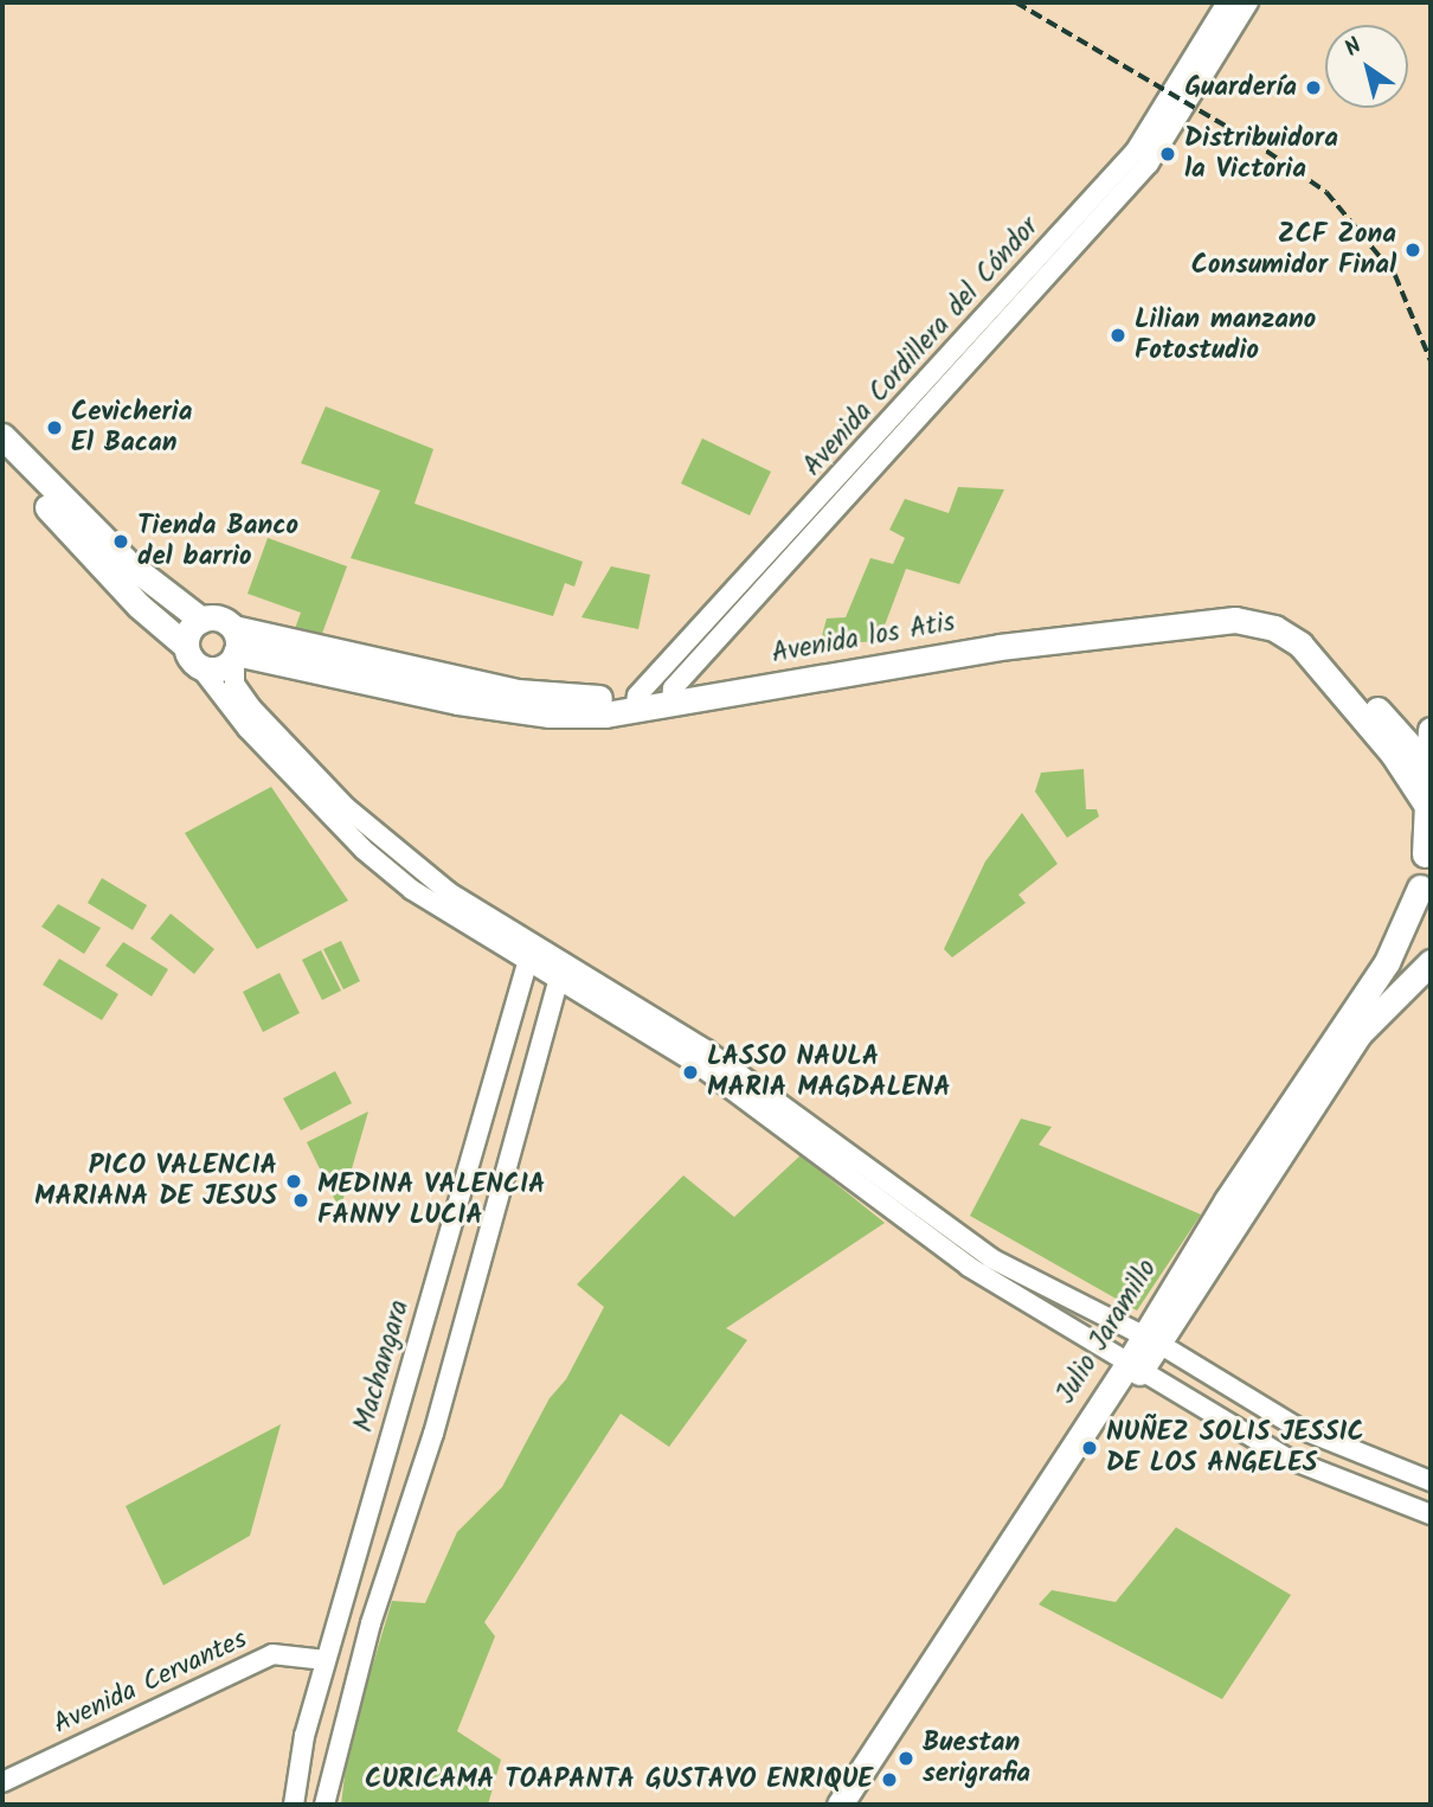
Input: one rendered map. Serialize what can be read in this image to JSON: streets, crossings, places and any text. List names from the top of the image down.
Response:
{
  "streets": {
    "main road": ["Avenida los Atis", "Julio Jaramillo"],
    "street": ["Avenida Cordillera del Cóndor", "Machangara", "Avenida Cervantes"]
  },
  "crossings": [
    ["Avenida Cordillera del Cóndor", "Avenida los Atis"],
    ["Avenida los Atis", "Julio Jaramillo"],
    ["Machangara", "Avenida Cervantes"]
  ],
  "places": [
    "Guardería",
    "Distribuidora la Victoria",
    "ZCF Zona Consumidor Final",
    "Lilian manzano Fotostudio",
    "Cevicheria El Bacan",
    "Tienda Banco del barrio",
    "LASSO NAULA MARIA MAGDALENA",
    "PICO VALENCIA MARIANA DE JESUS",
    "MEDINA VALENCIA FANNY LUCIA",
    "NUÑEZ SOLIS JESSIC DE LOS ANGELES",
    "Buestan serigrafia",
    "CURICAMA TOAPANTA GUSTAVO ENRIQUE"
  ],
  "north": "top left"
}
